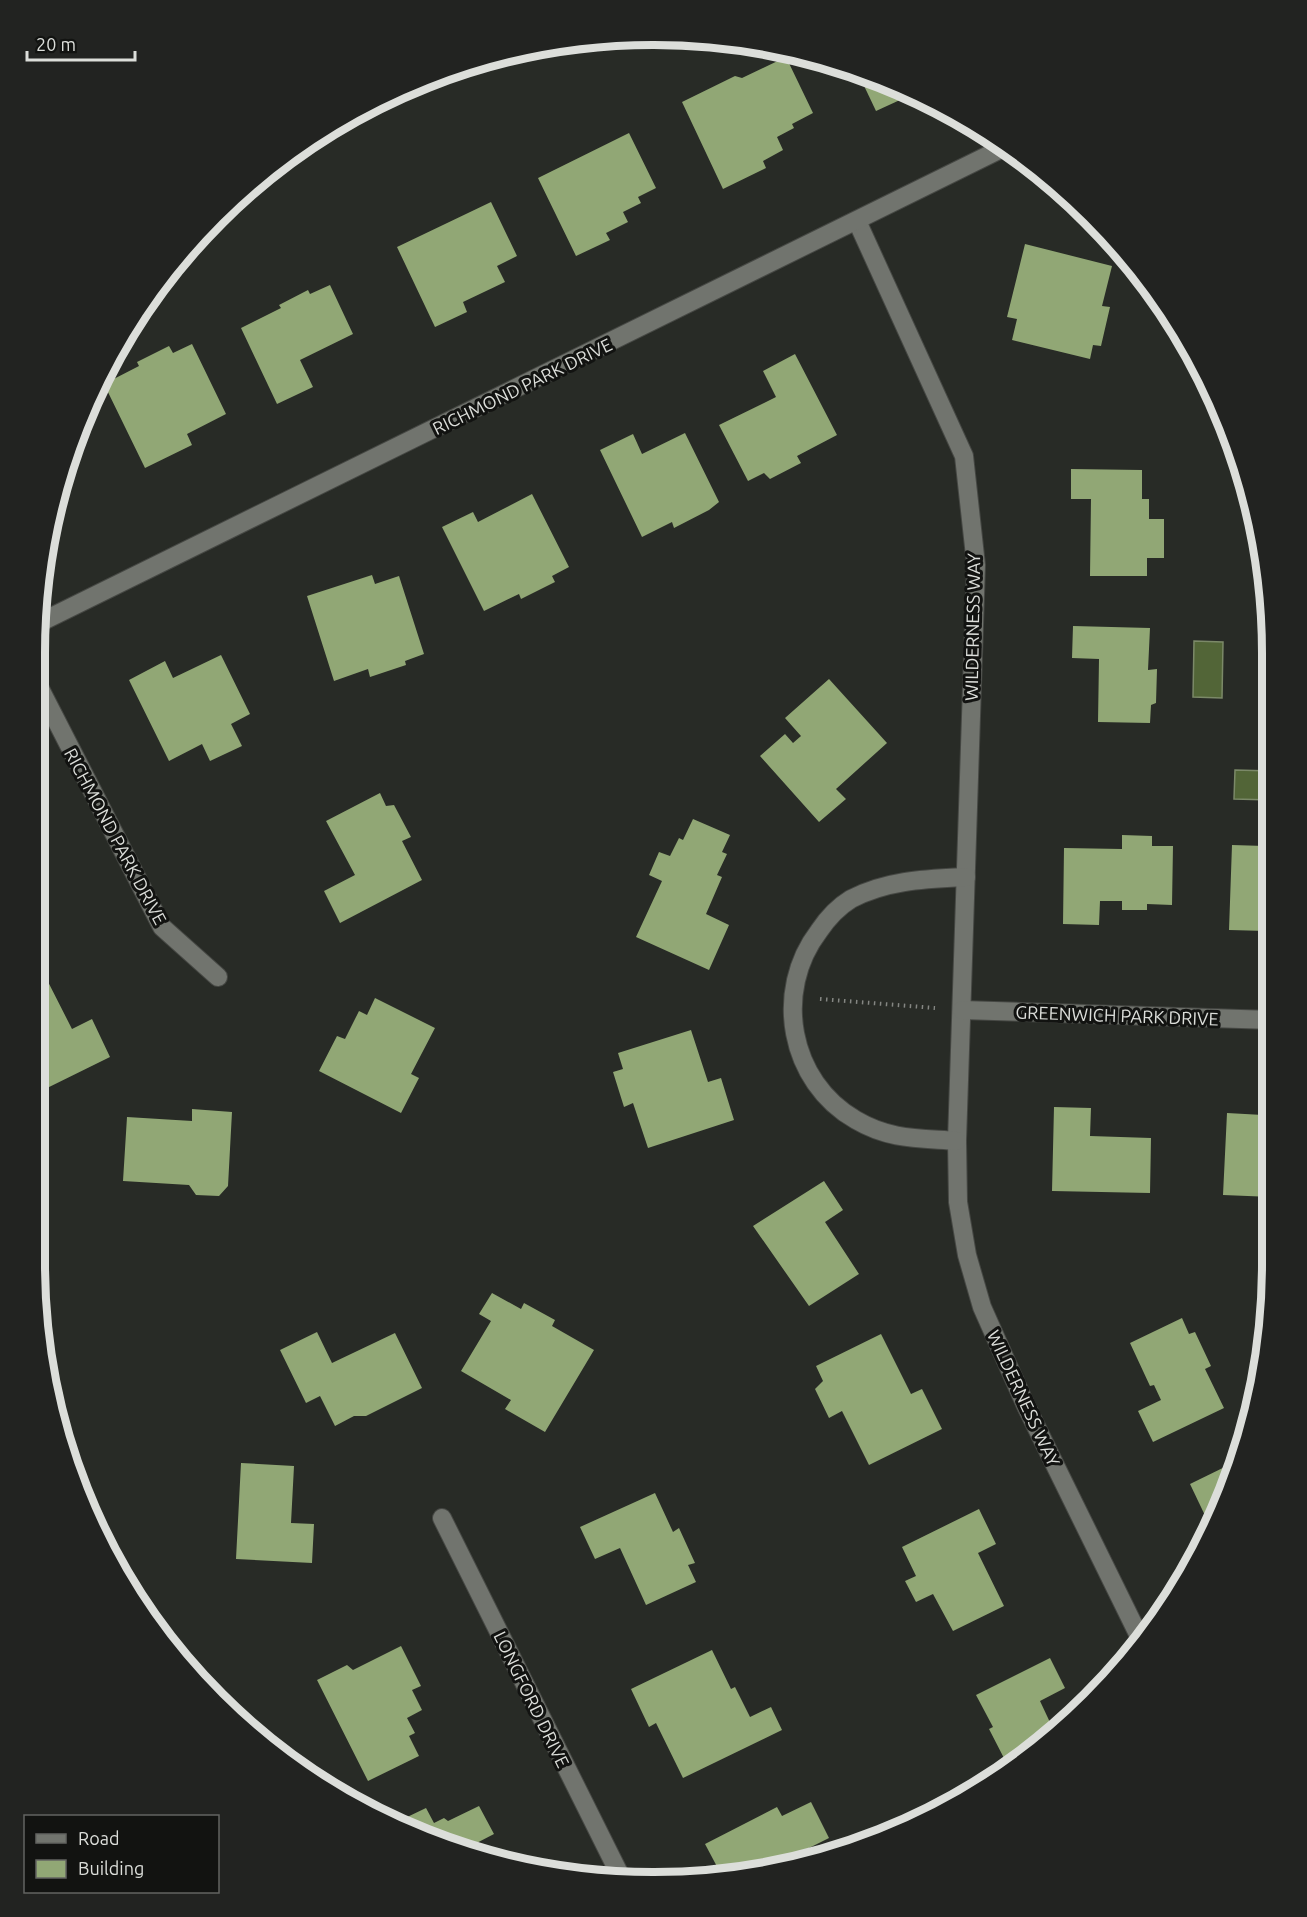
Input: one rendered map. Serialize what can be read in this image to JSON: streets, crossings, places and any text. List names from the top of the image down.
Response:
{
  "streets": {
    "street": [
      "RICHMOND PARK DRIVE",
      "WILDERNESS WAY",
      "GREENWICH PARK DRIVE",
      "LONGFORD DRIVE"
    ]
  },
  "crossings": [
    ["RICHMOND PARK DRIVE", "WILDERNESS WAY"],
    ["WILDERNESS WAY", "GREENWICH PARK DRIVE"]
  ],
  "legend": ["Road", "Building"],
  "scale_bar": "20 m"
}
